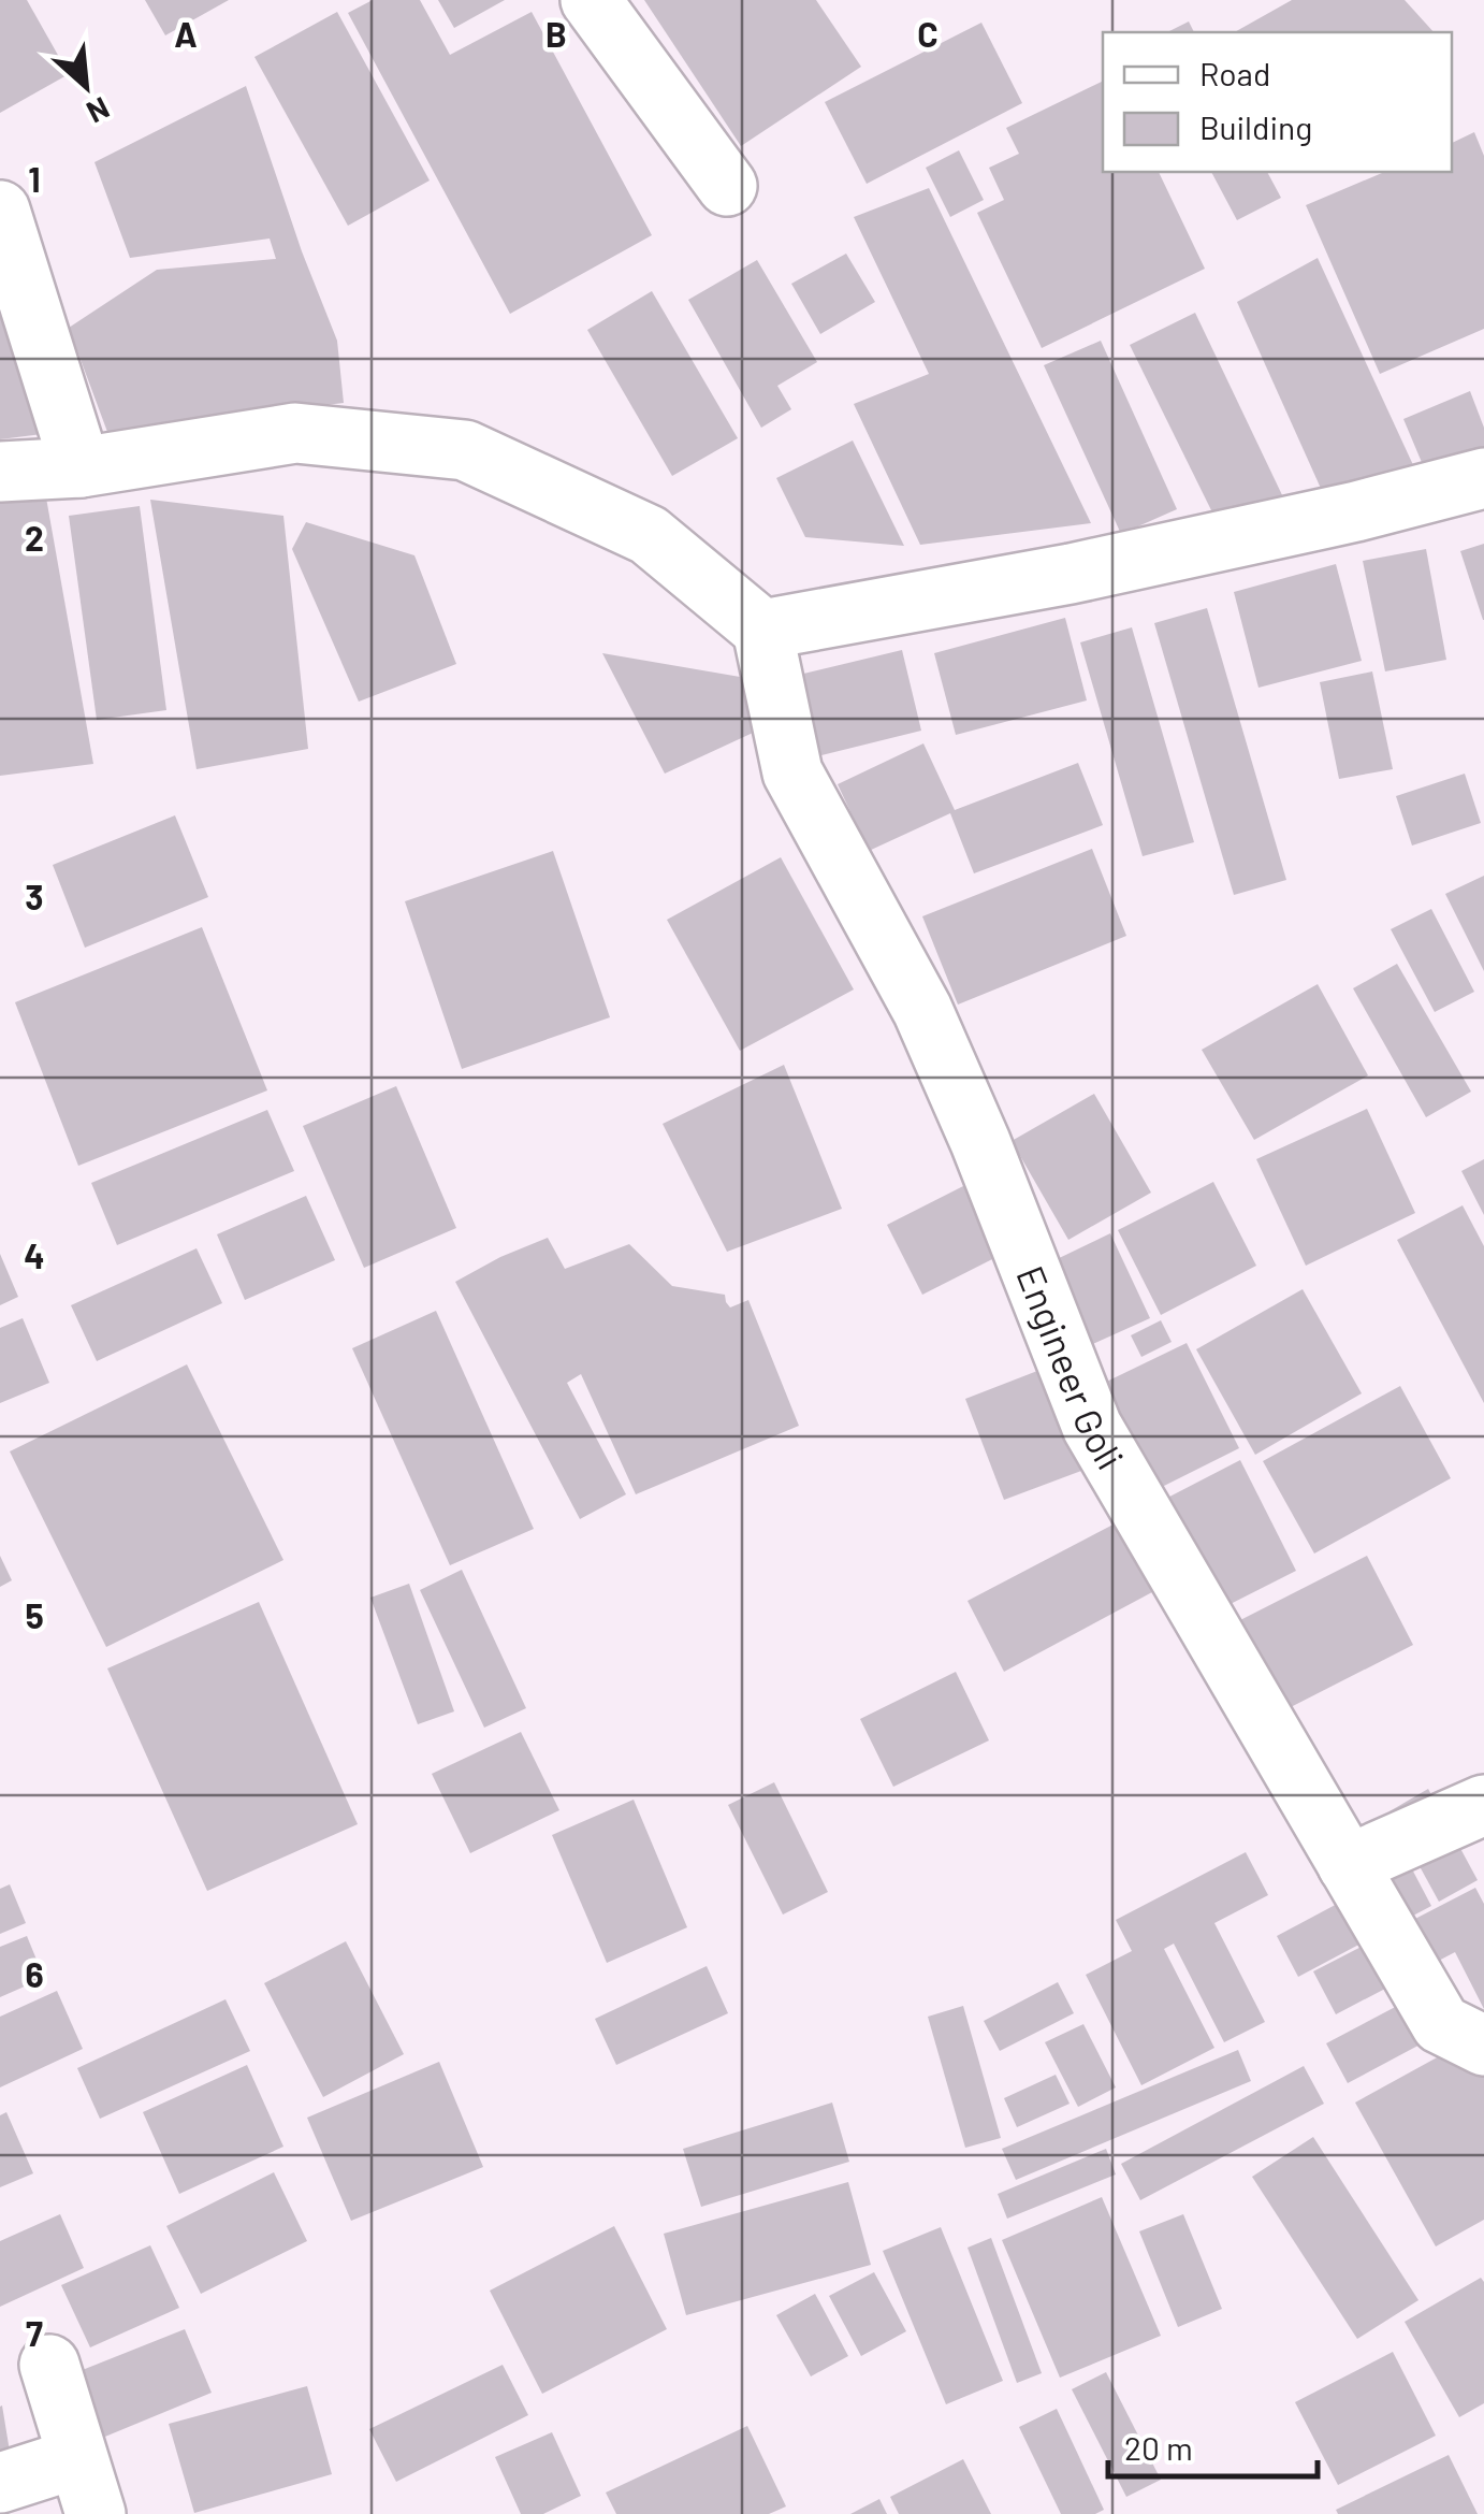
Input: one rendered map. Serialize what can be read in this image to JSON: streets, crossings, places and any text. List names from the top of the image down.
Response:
{
  "streets": {
    "street": ["Engineer Goli"]
  },
  "legend": ["Road", "Building"],
  "scale_bar": "20 m",
  "north": "bottom right",
  "grid": {
    "columns": ["A", "B", "C"],
    "rows": [
      "1",
      "2",
      "3",
      "4",
      "5",
      "6",
      "7"
    ]
  }
}
